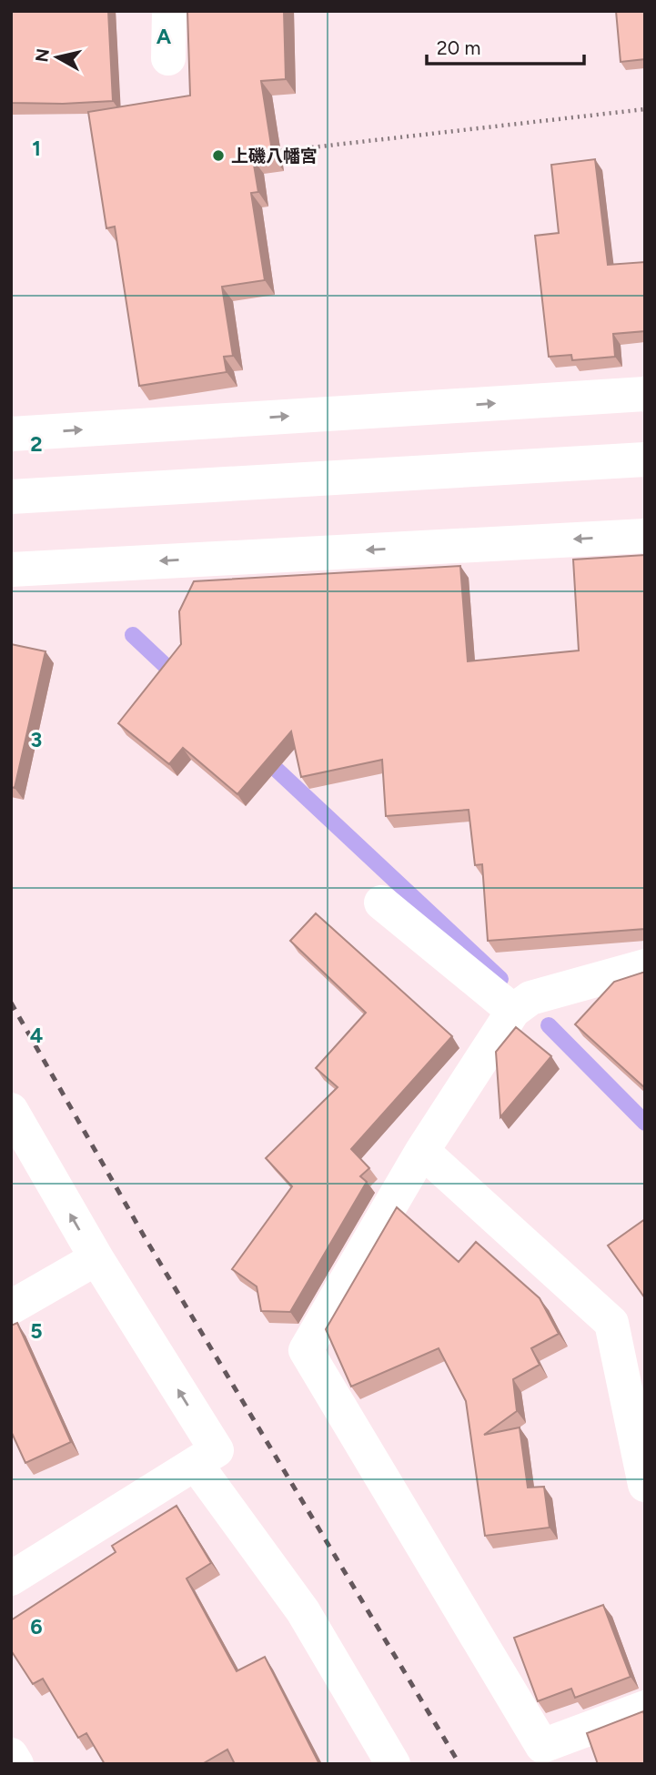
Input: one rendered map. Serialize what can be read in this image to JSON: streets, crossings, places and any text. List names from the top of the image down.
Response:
{
  "places": ["上磯八幡宮"],
  "scale_bar": "20 m",
  "north": "left",
  "grid": {
    "columns": ["A"],
    "rows": [
      "1",
      "2",
      "3",
      "4",
      "5",
      "6"
    ]
  }
}
